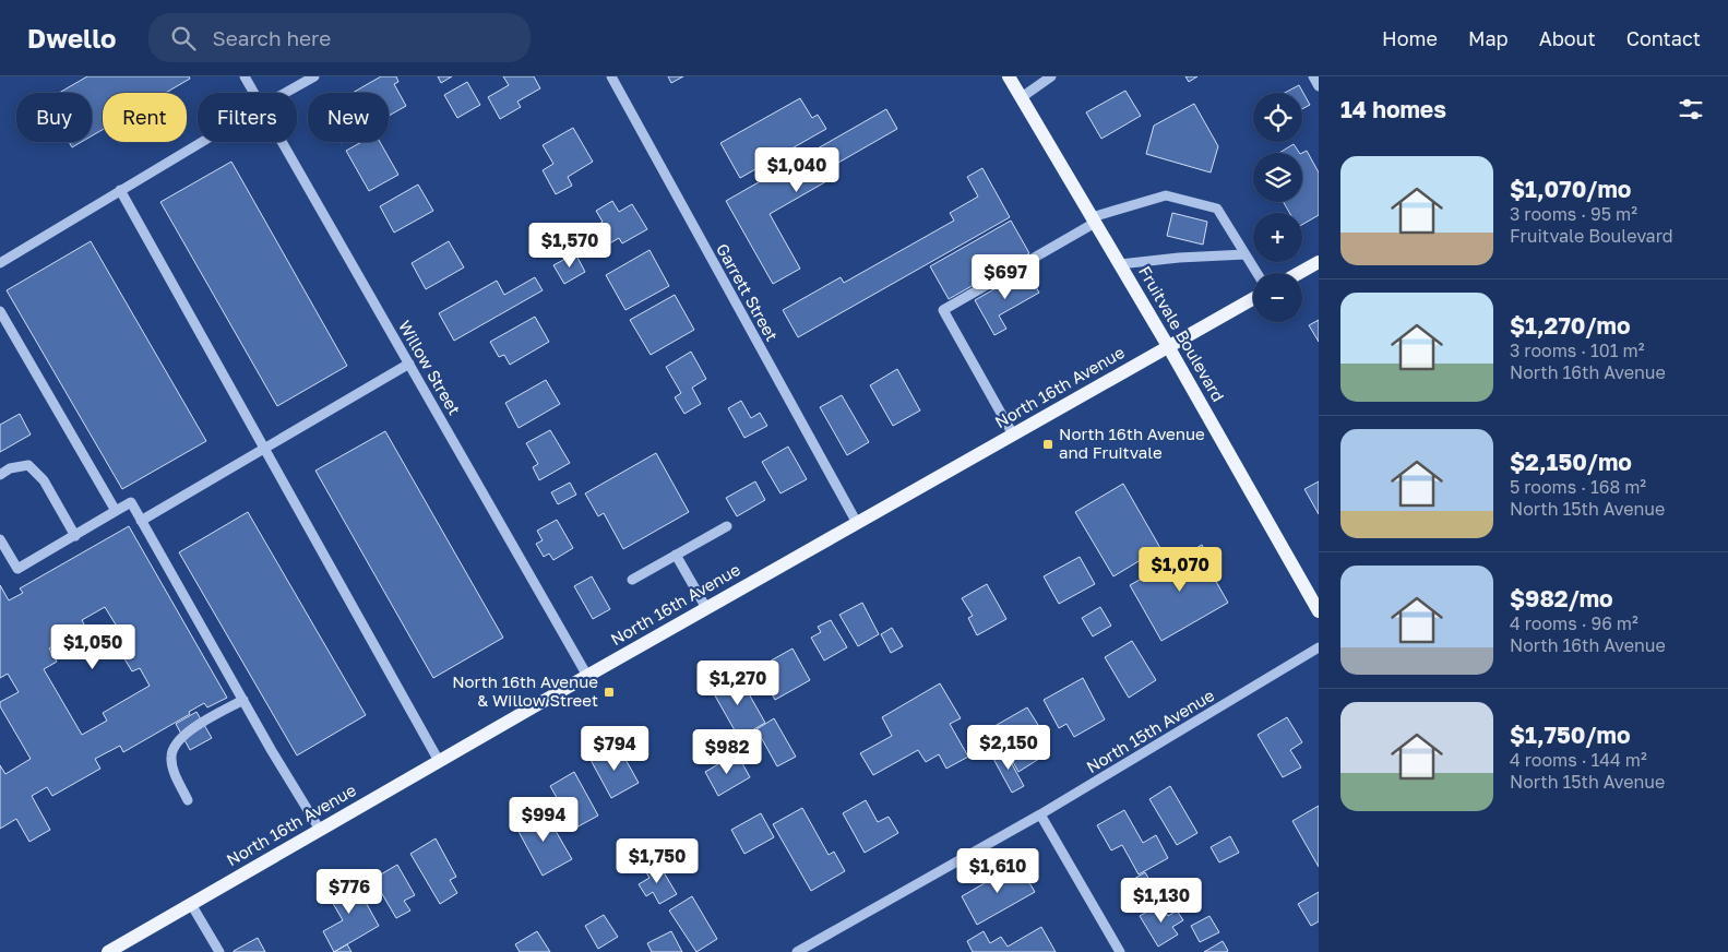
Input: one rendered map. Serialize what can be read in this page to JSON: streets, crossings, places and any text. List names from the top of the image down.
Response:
{
  "streets": {
    "main road": ["Fruitvale Boulevard", "North 16th Avenue"],
    "street": ["Garrett Street", "Willow Street", "North 15th Avenue"]
  },
  "crossings": [
    ["Garrett Street", "North 16th Avenue"],
    ["Fruitvale Boulevard", "North 16th Avenue"],
    ["Willow Street", "North 16th Avenue"]
  ],
  "places": {
    "transit": ["North 16th Avenue and Fruitvale", "North 16th Avenue & Willow Street"]
  },
  "page": {
    "header": "Dwello",
    "search": "Search here",
    "nav": [
      "Home",
      "Map",
      "About",
      "Contact"
    ],
    "heading": "14 homes",
    "map_buttons": ["+", "−"],
    "chip": [
      "Buy",
      "Rent",
      "Filters",
      "New"
    ],
    "list": [
      {
        "name": "$1,070/mo",
        "note": "3 rooms · 95 m² · Fruitvale Boulevard"
      },
      {
        "name": "$1,270/mo",
        "note": "3 rooms · 101 m² · North 16th Avenue"
      },
      {
        "name": "$2,150/mo",
        "note": "5 rooms · 168 m² · North 15th Avenue"
      },
      {
        "name": "$982/mo",
        "note": "4 rooms · 96 m² · North 16th Avenue"
      },
      {
        "name": "$1,750/mo",
        "note": "4 rooms · 144 m² · North 15th Avenue"
      }
    ],
    "price": [
      "$1,040",
      "$1,570",
      "$697",
      "$1,070",
      "$1,050",
      "$1,270",
      "$2,150",
      "$794",
      "$982",
      "$994",
      "$1,750",
      "$1,610",
      "$776",
      "$1,130"
    ]
  }
}
